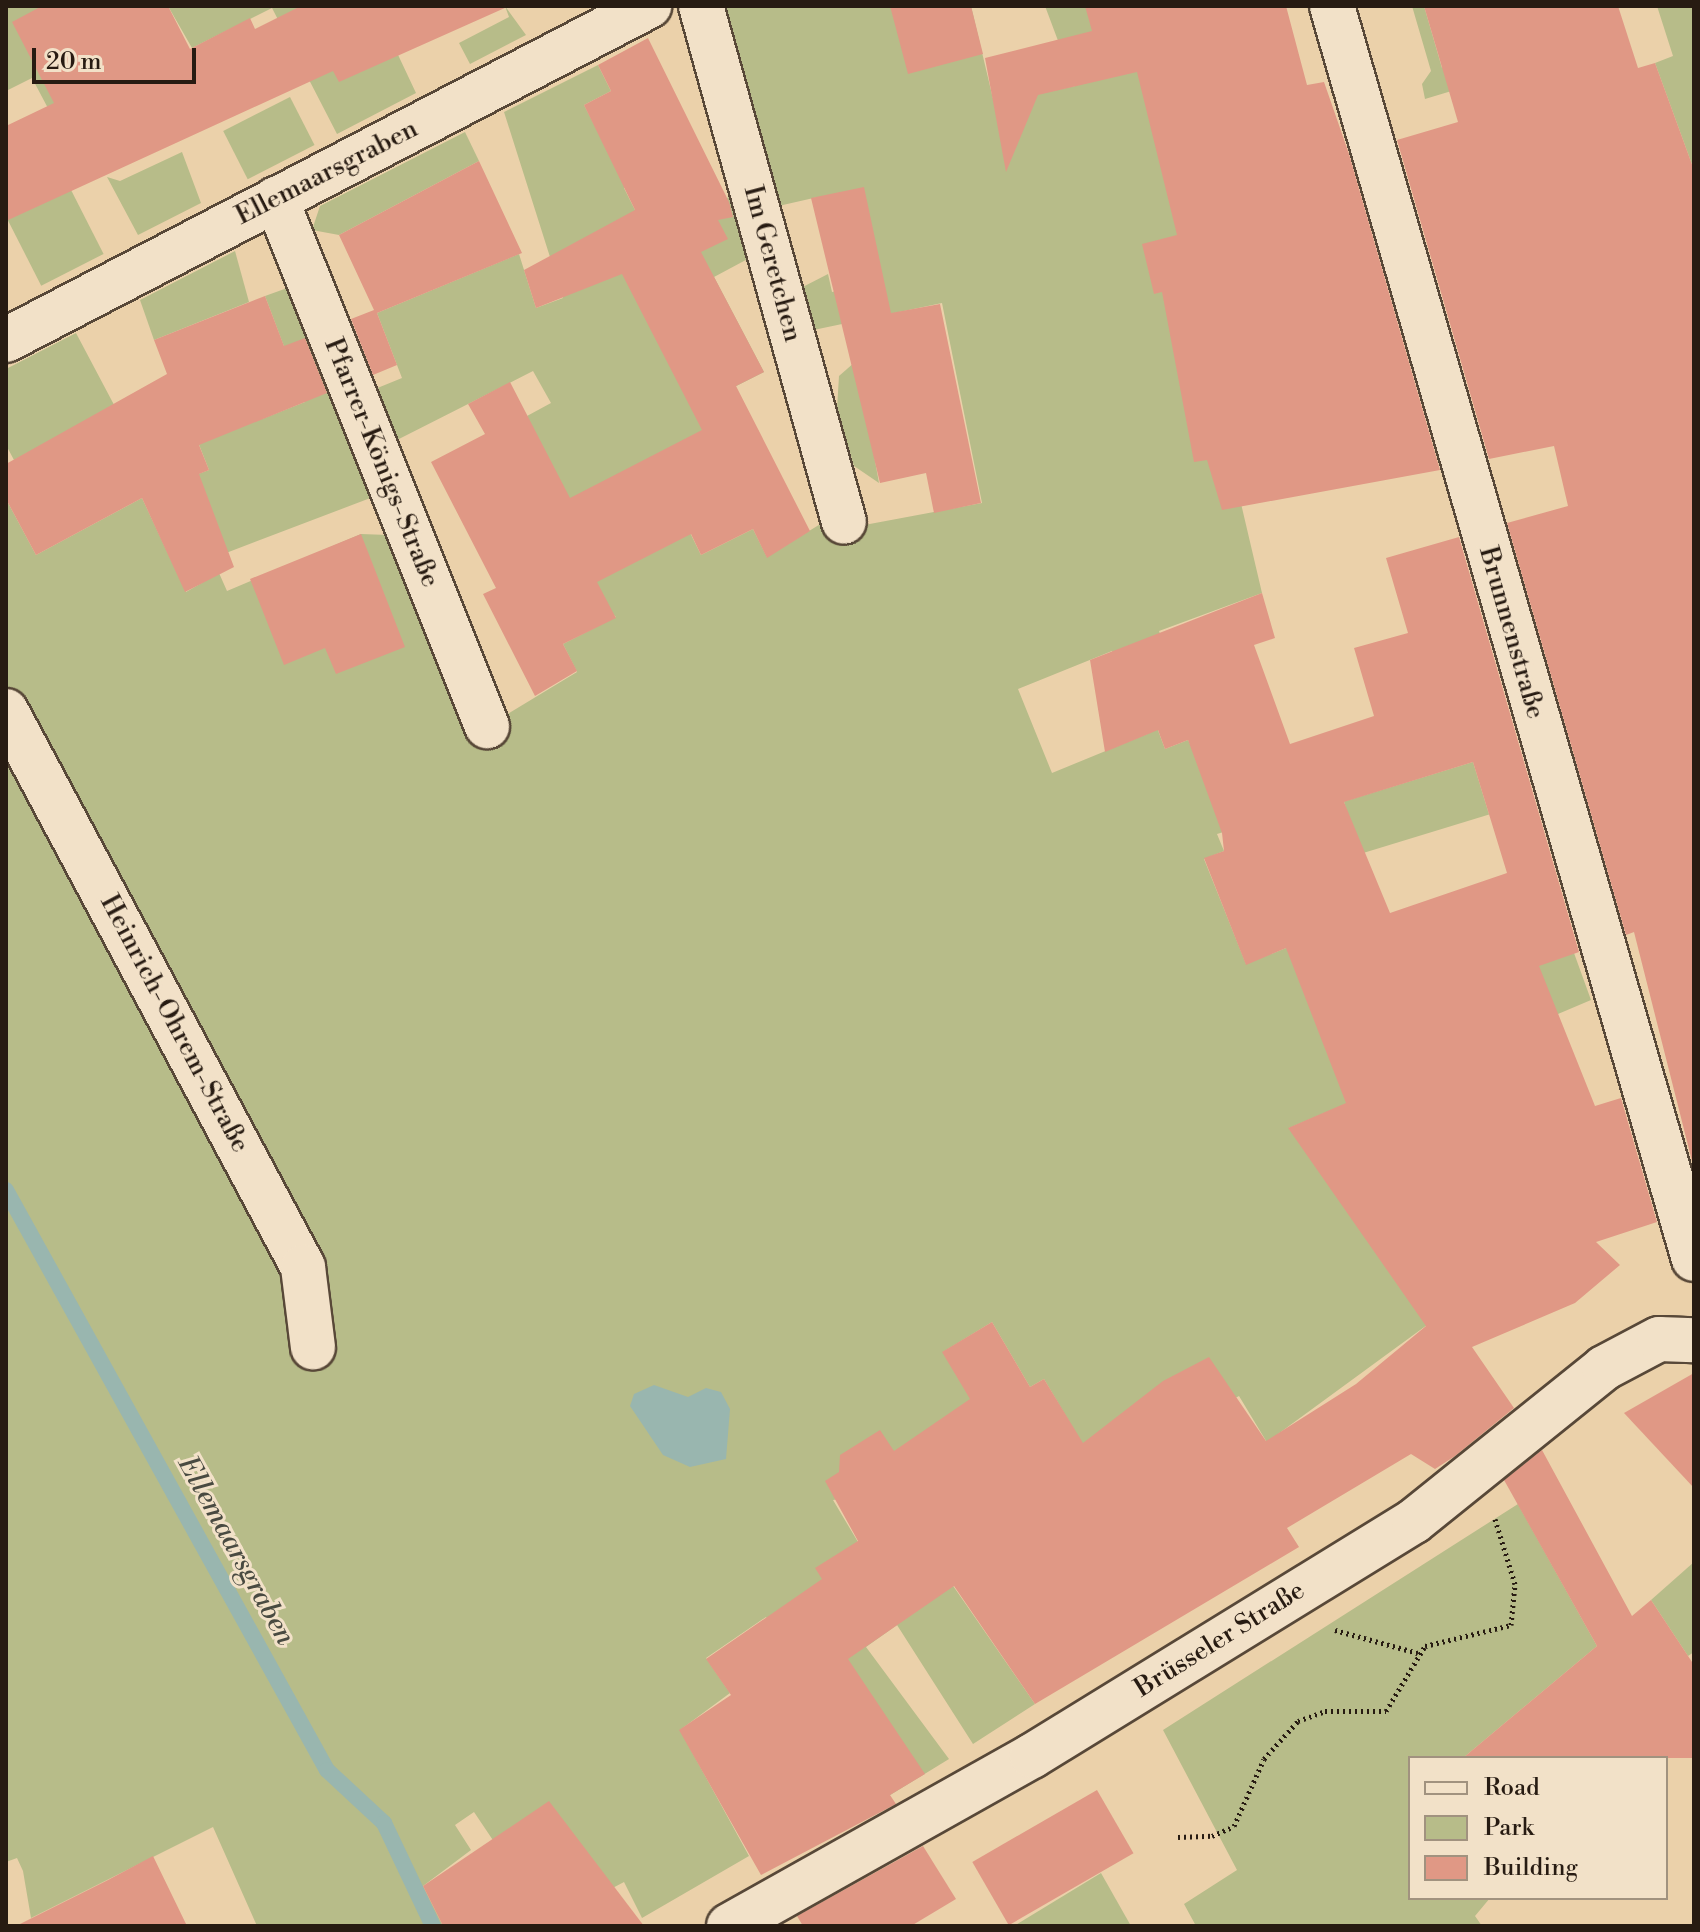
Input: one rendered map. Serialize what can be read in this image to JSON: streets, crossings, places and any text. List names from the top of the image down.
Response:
{
  "streets": {
    "street": [
      "Ellemaarsgraben",
      "Im Geretchen",
      "Pfarrer-Königs-Straße",
      "Brunnenstraße",
      "Heinrich-Ohrem-Straße",
      "Brüsseler Straße"
    ]
  },
  "crossings": [
    ["Ellemaarsgraben", "Pfarrer-Königs-Straße"]
  ],
  "water": ["Ellemaarsgraben"],
  "legend": ["Road", "Park", "Building"],
  "scale_bar": "20 m"
}
